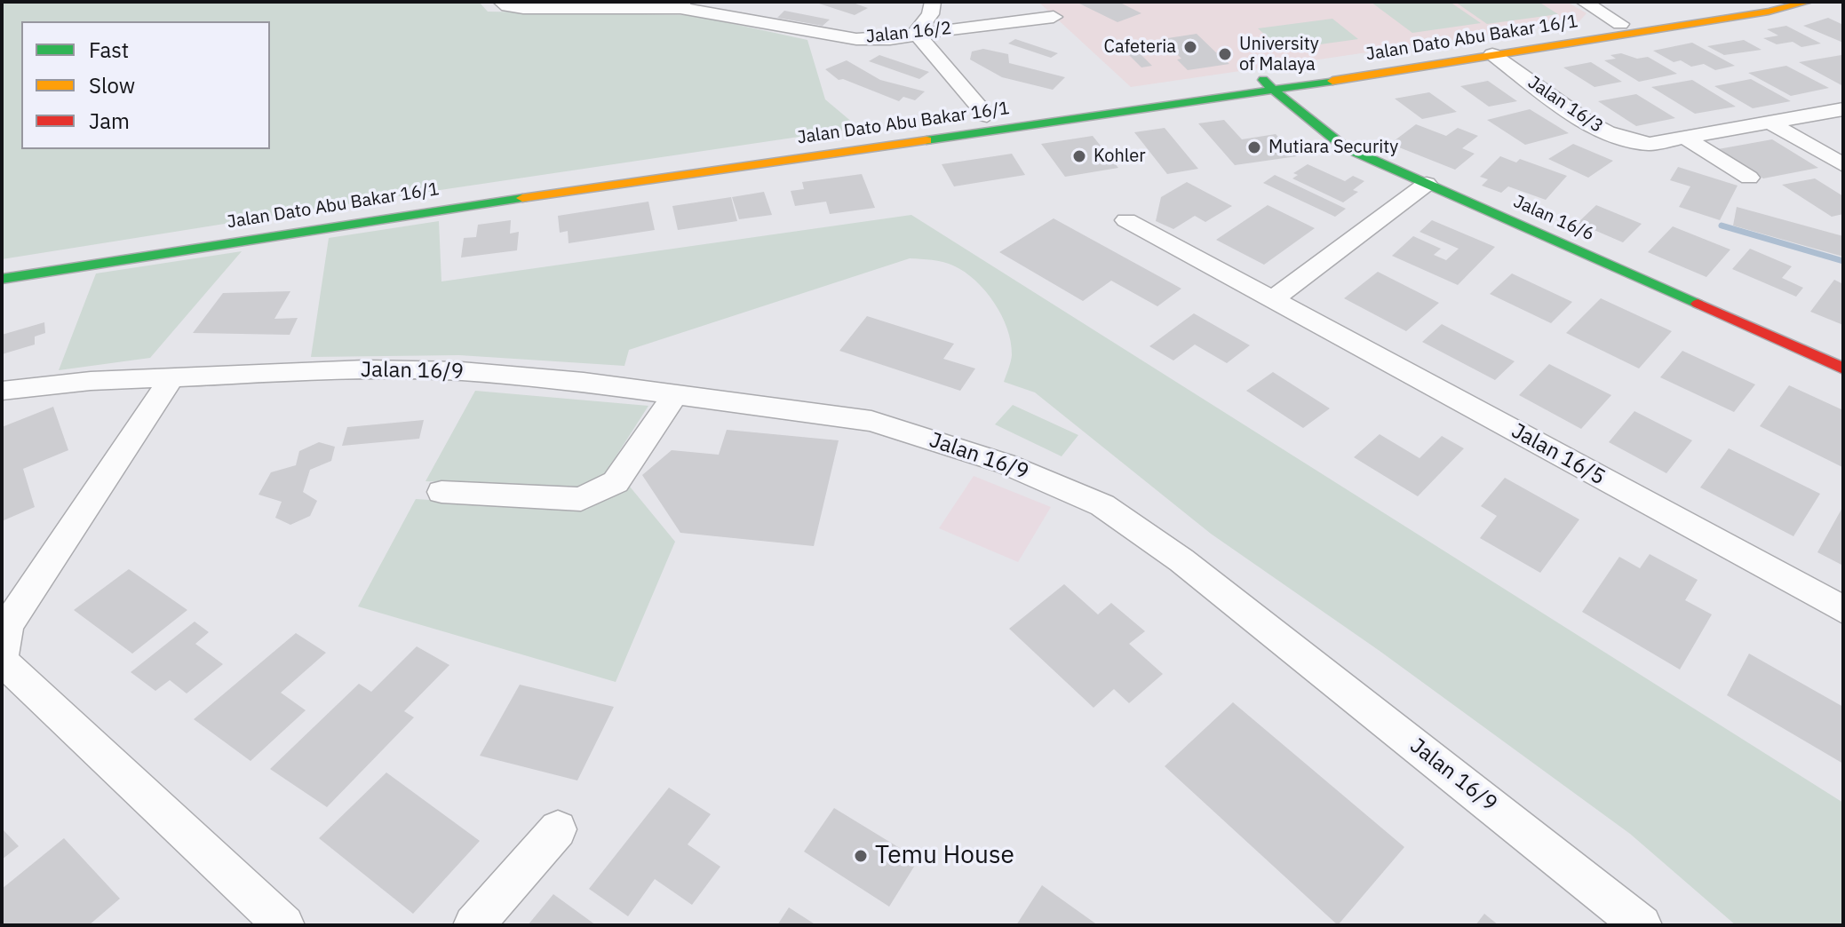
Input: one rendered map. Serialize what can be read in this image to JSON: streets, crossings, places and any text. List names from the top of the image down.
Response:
{
  "streets": {
    "main road": ["Jalan Dato Abu Bakar 16/1", "Jalan 16/6"],
    "street": [
      "Jalan 16/2",
      "Jalan 16/3",
      "Jalan 16/9",
      "Jalan 16/5"
    ]
  },
  "crossings": [
    ["Jalan Dato Abu Bakar 16/1", "Jalan 16/3"],
    ["Jalan Dato Abu Bakar 16/1", "Jalan 16/6"]
  ],
  "places": [
    "Cafeteria",
    "University of Malaya",
    "Mutiara Security",
    "Kohler",
    "Temu House"
  ],
  "legend": ["Fast", "Slow", "Jam"]
}
